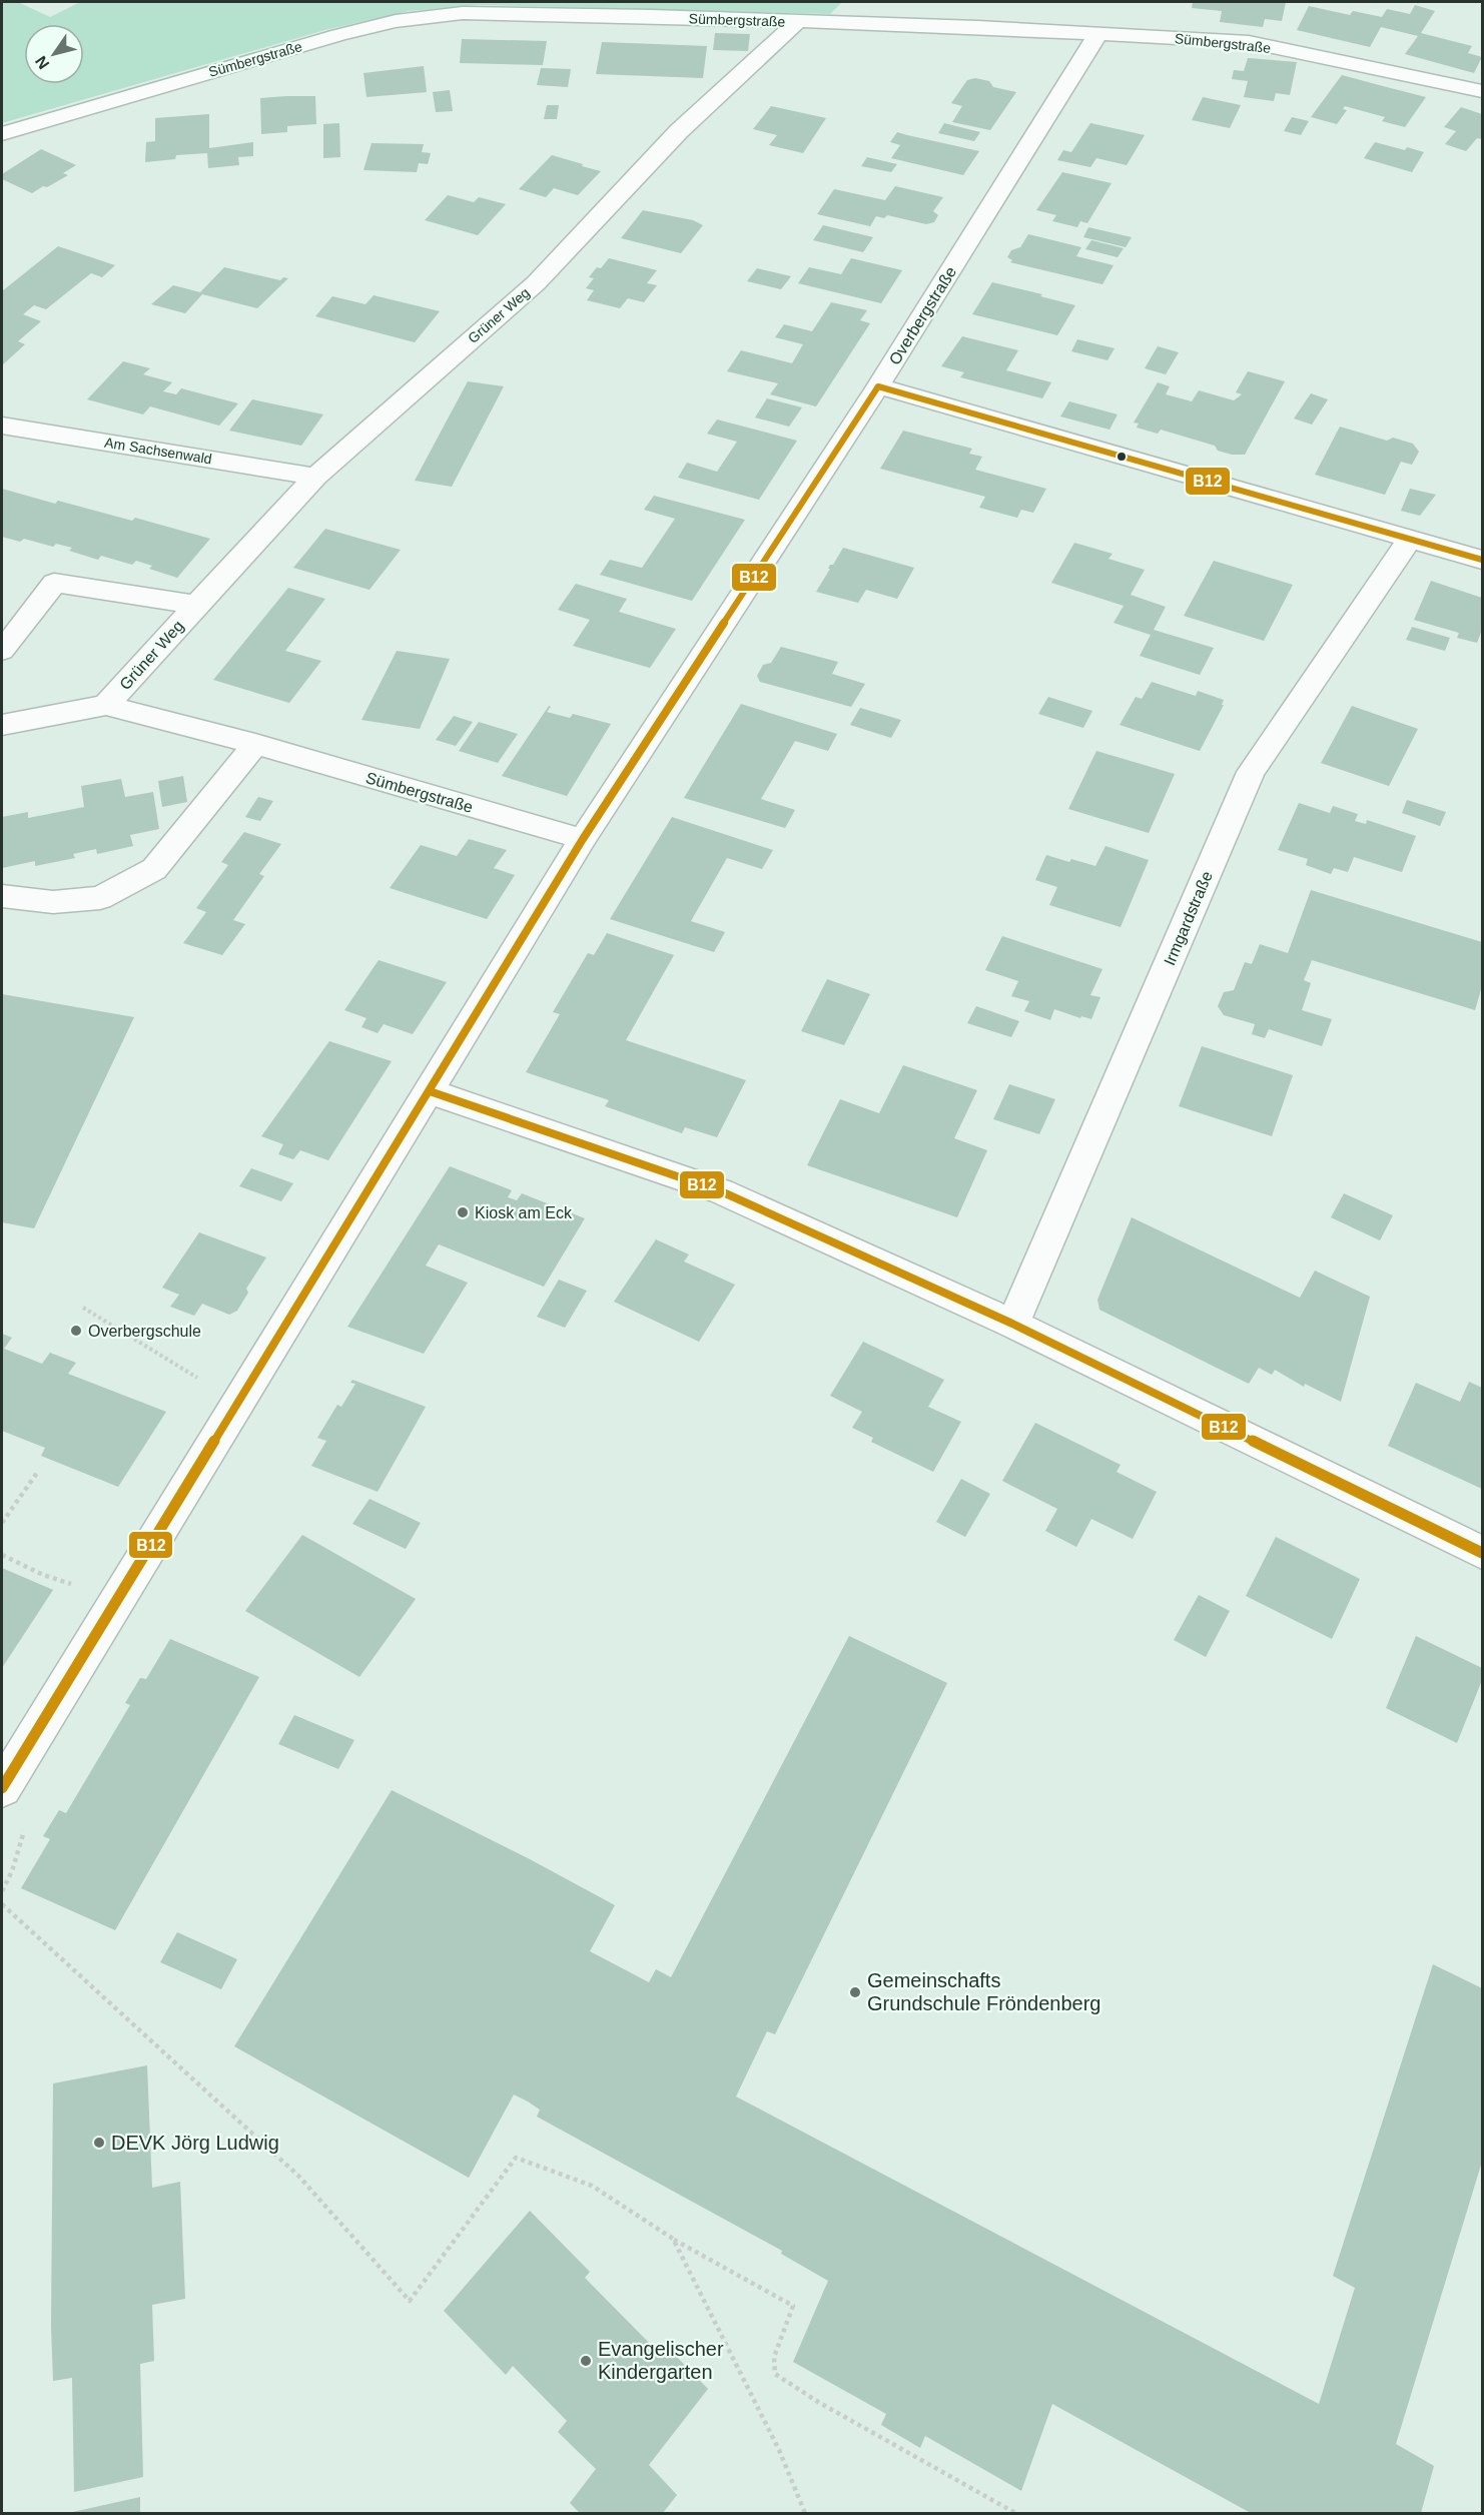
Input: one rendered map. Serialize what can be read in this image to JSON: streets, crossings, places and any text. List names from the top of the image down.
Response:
{
  "streets": {
    "street": [
      "Sümbergstraße",
      "Grüner Weg",
      "Overbergstraße",
      "Am Sachsenwald",
      "Irmgardstraße"
    ]
  },
  "crossings": [
    ["Sümbergstraße", "Grüner Weg"],
    ["Sümbergstraße", "Overbergstraße"],
    ["Grüner Weg", "Am Sachsenwald"]
  ],
  "places": [
    "Kiosk am Eck",
    "Overbergschule",
    "Gemeinschafts Grundschule Fröndenberg",
    "DEVK Jörg Ludwig",
    "Evangelischer Kindergarten"
  ],
  "lines": ["transit line B12"],
  "north": "bottom left"
}
